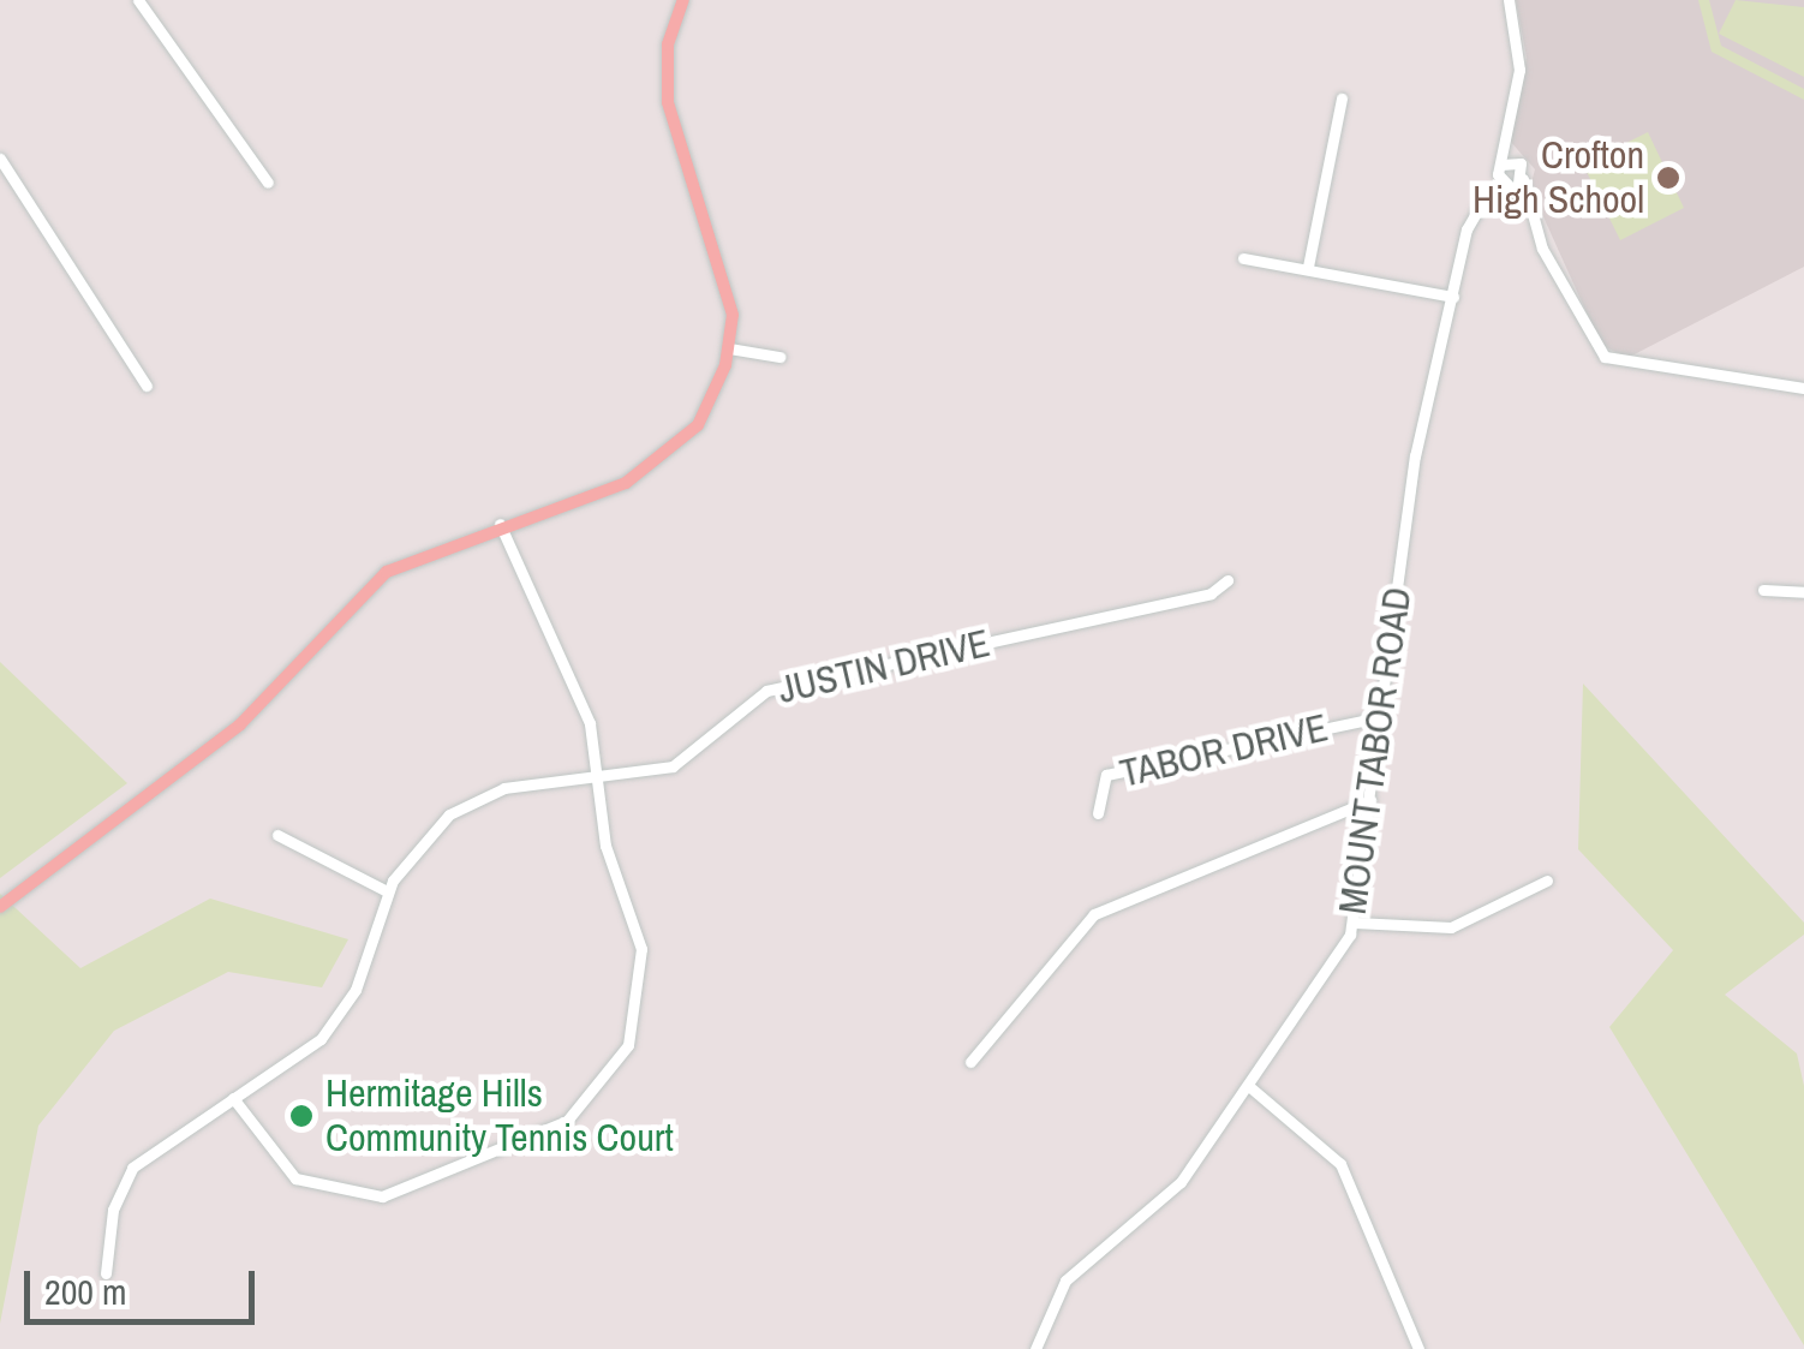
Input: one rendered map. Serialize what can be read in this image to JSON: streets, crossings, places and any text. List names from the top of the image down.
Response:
{
  "streets": {
    "street": ["JUSTIN DRIVE", "TABOR DRIVE", "MOUNT TABOR ROAD"]
  },
  "crossings": [
    ["TABOR DRIVE", "MOUNT TABOR ROAD"]
  ],
  "places": ["Crofton High School", "Hermitage Hills Community Tennis Court"],
  "scale_bar": "200 m"
}
